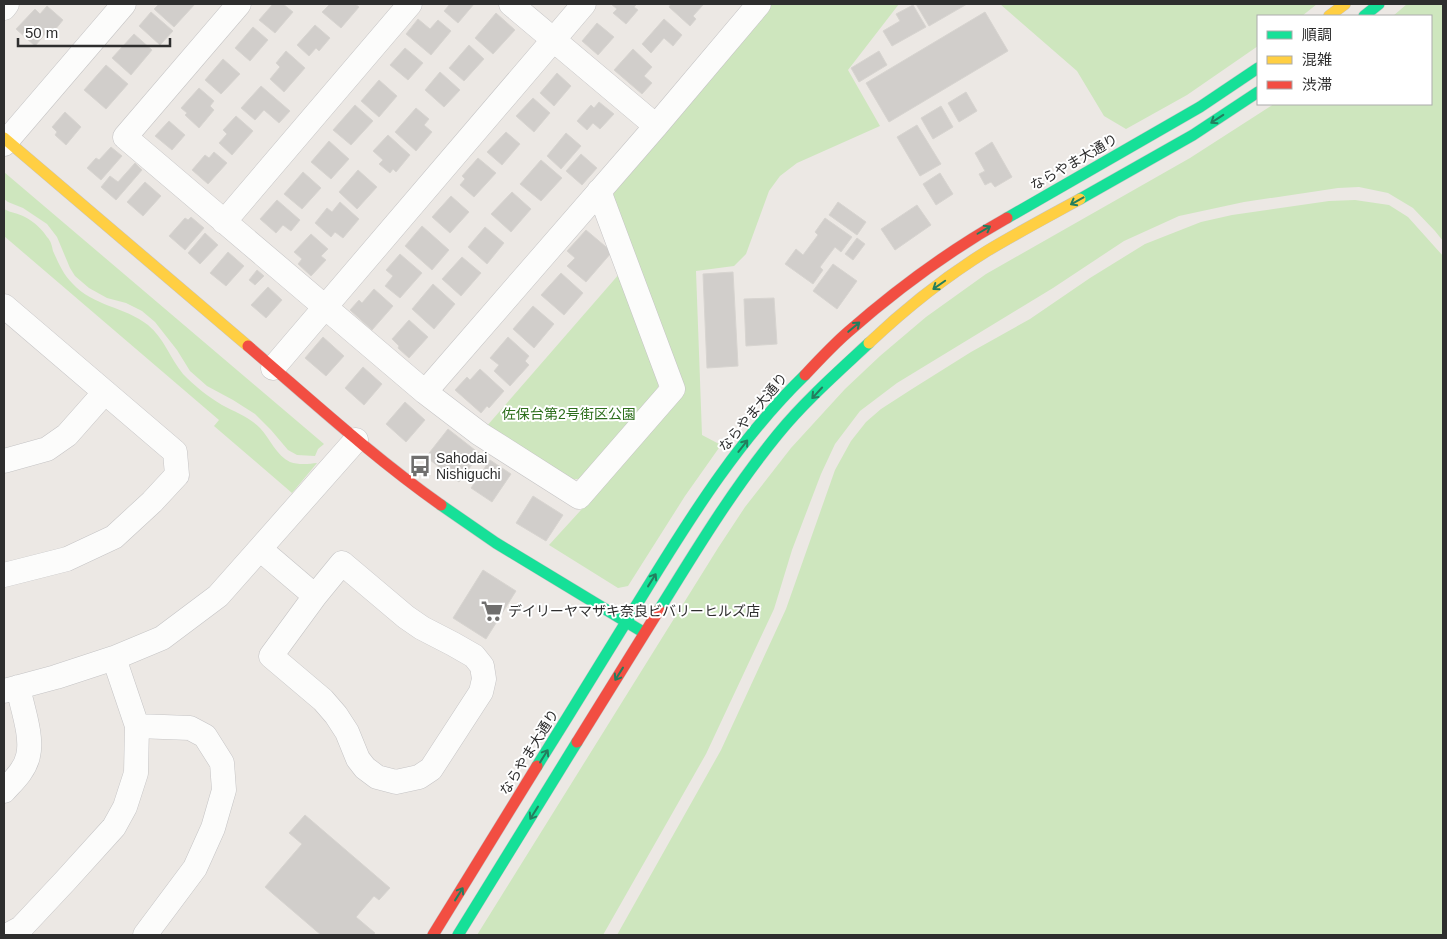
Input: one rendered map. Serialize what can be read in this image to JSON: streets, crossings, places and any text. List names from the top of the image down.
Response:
{
  "streets": {
    "street": ["ならやま大通り"]
  },
  "parks": ["佐保台第2号街区公園"],
  "places": {
    "bus stop": ["Sahodai Nishiguchi"],
    "supermarket": ["デイリーヤマザキ奈良ビバリーヒルズ店"]
  },
  "legend": ["順調", "混雑", "渋滞"],
  "scale_bar": "50 m"
}
